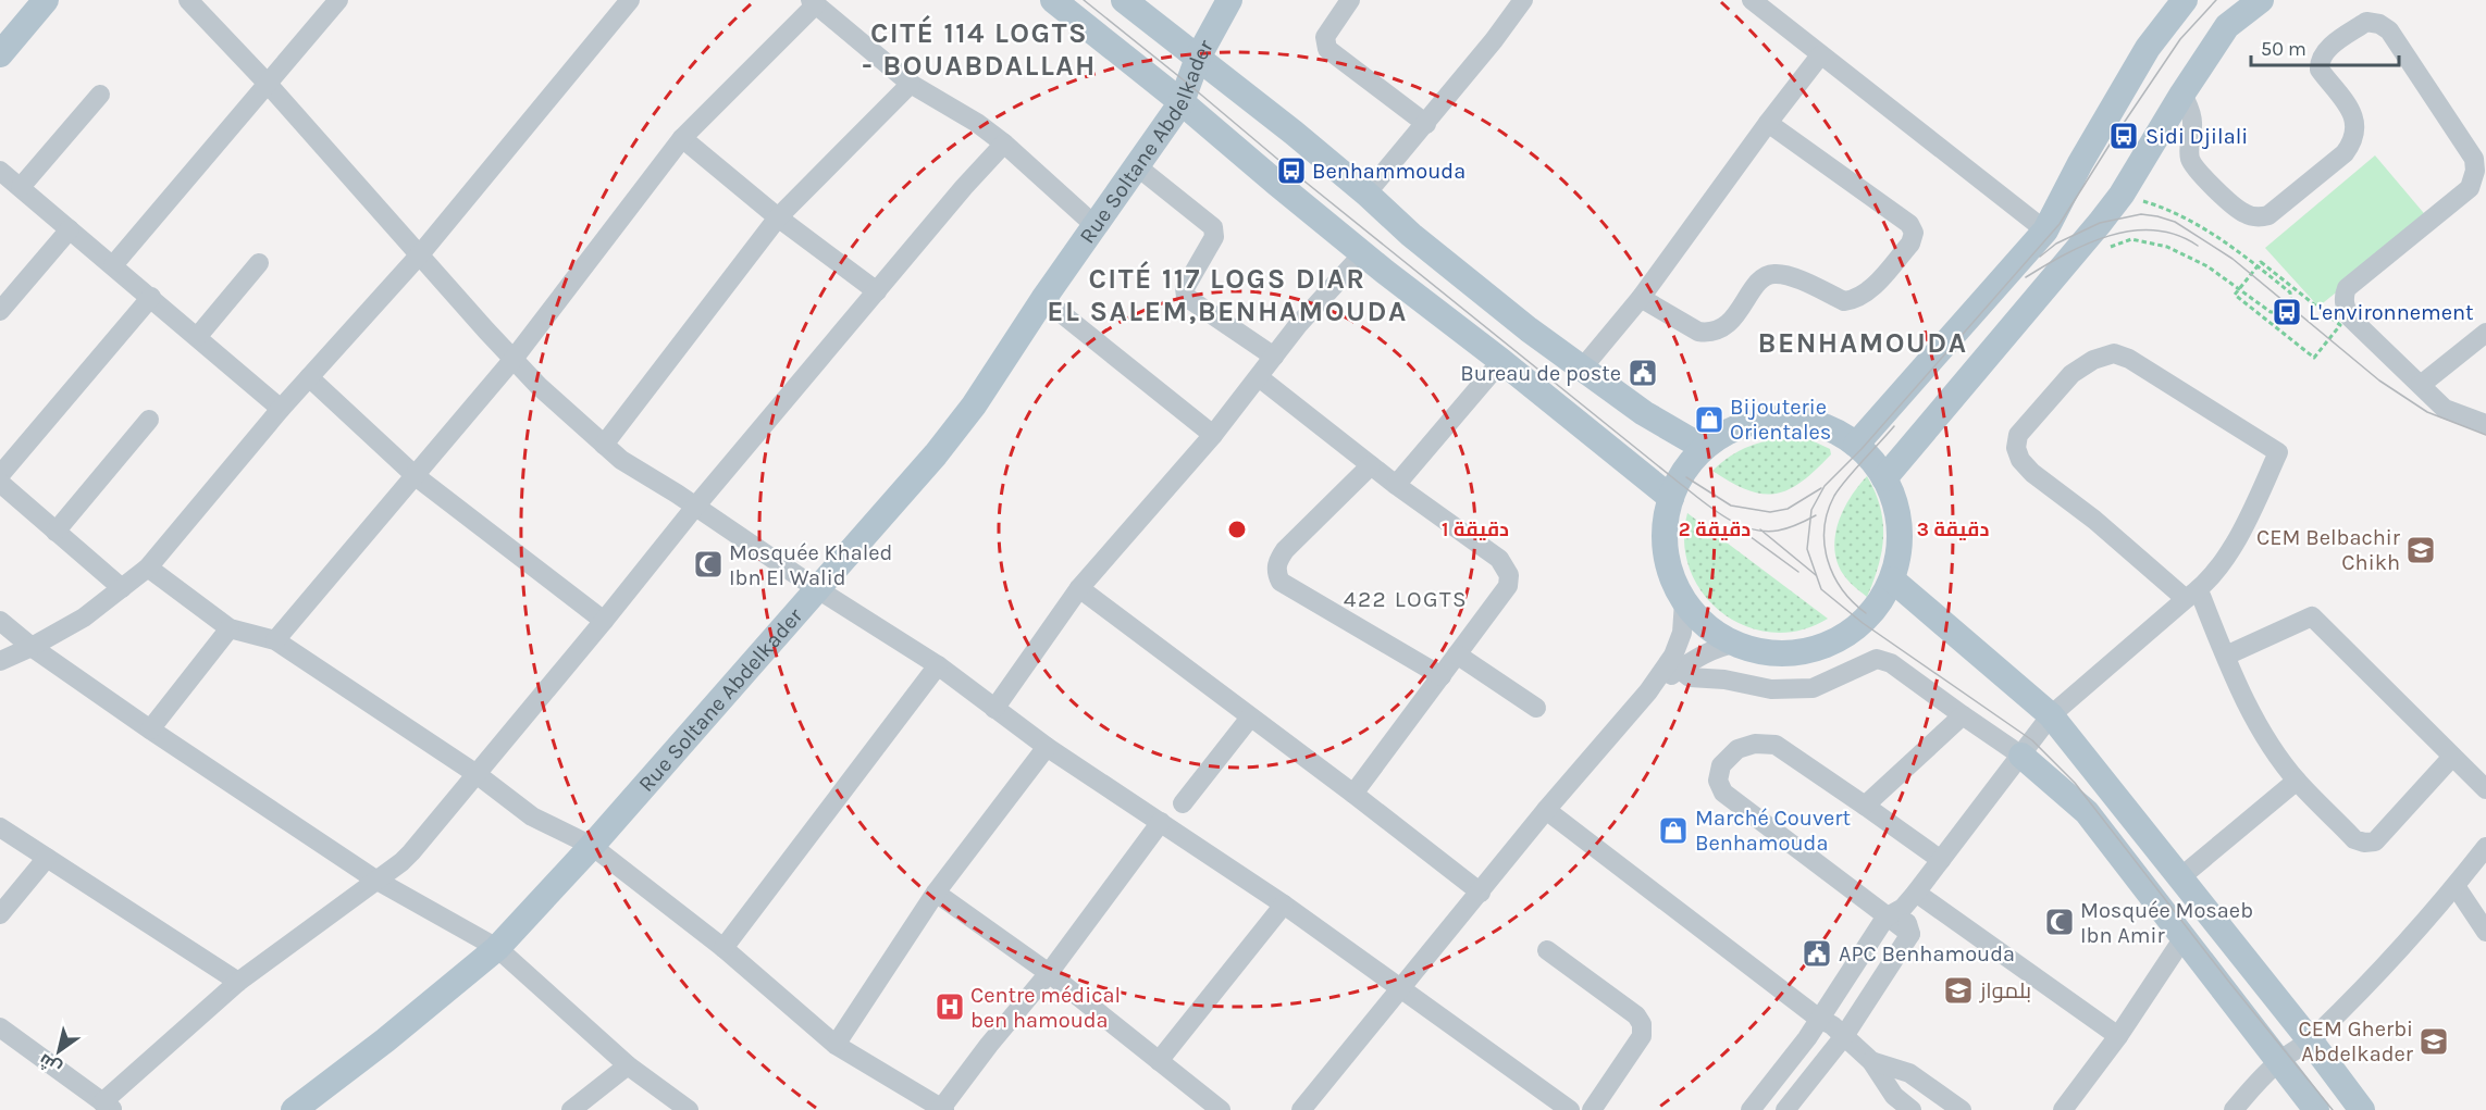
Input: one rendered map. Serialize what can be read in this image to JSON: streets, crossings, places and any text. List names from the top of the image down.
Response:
{
  "streets": {
    "main road": ["Rue Soltane Abdelkader"]
  },
  "districts": [
    "CITÉ 114 LOGTS - BOUABDALLAH",
    "CITÉ 117 LOGS DIAR EL SALEM,BENHAMOUDA",
    "BENHAMOUDA",
    "422 LOGTS"
  ],
  "places": {
    "bus stop": ["Sidi Djilali", "Benhammouda", "L'environnement"],
    "public building": ["Bureau de poste", "APC Benhamouda"],
    "shop": ["Bijouterie Orientales", "Marché Couvert Benhamouda"],
    "school or university": ["CEM Belbachir Chikh", "بلمواز", "CEM Gherbi Abdelkader"],
    "mosque": ["Mosquée Khaled Ibn El Walid", "Mosquée Mosaeb Ibn Amir"],
    "hospital": ["Centre médical ben hamouda"]
  },
  "scale_bar": "50 m",
  "north": "bottom left",
  "rings": ["1 دقيقة", "2 دقيقة", "3 دقيقة"]
}
